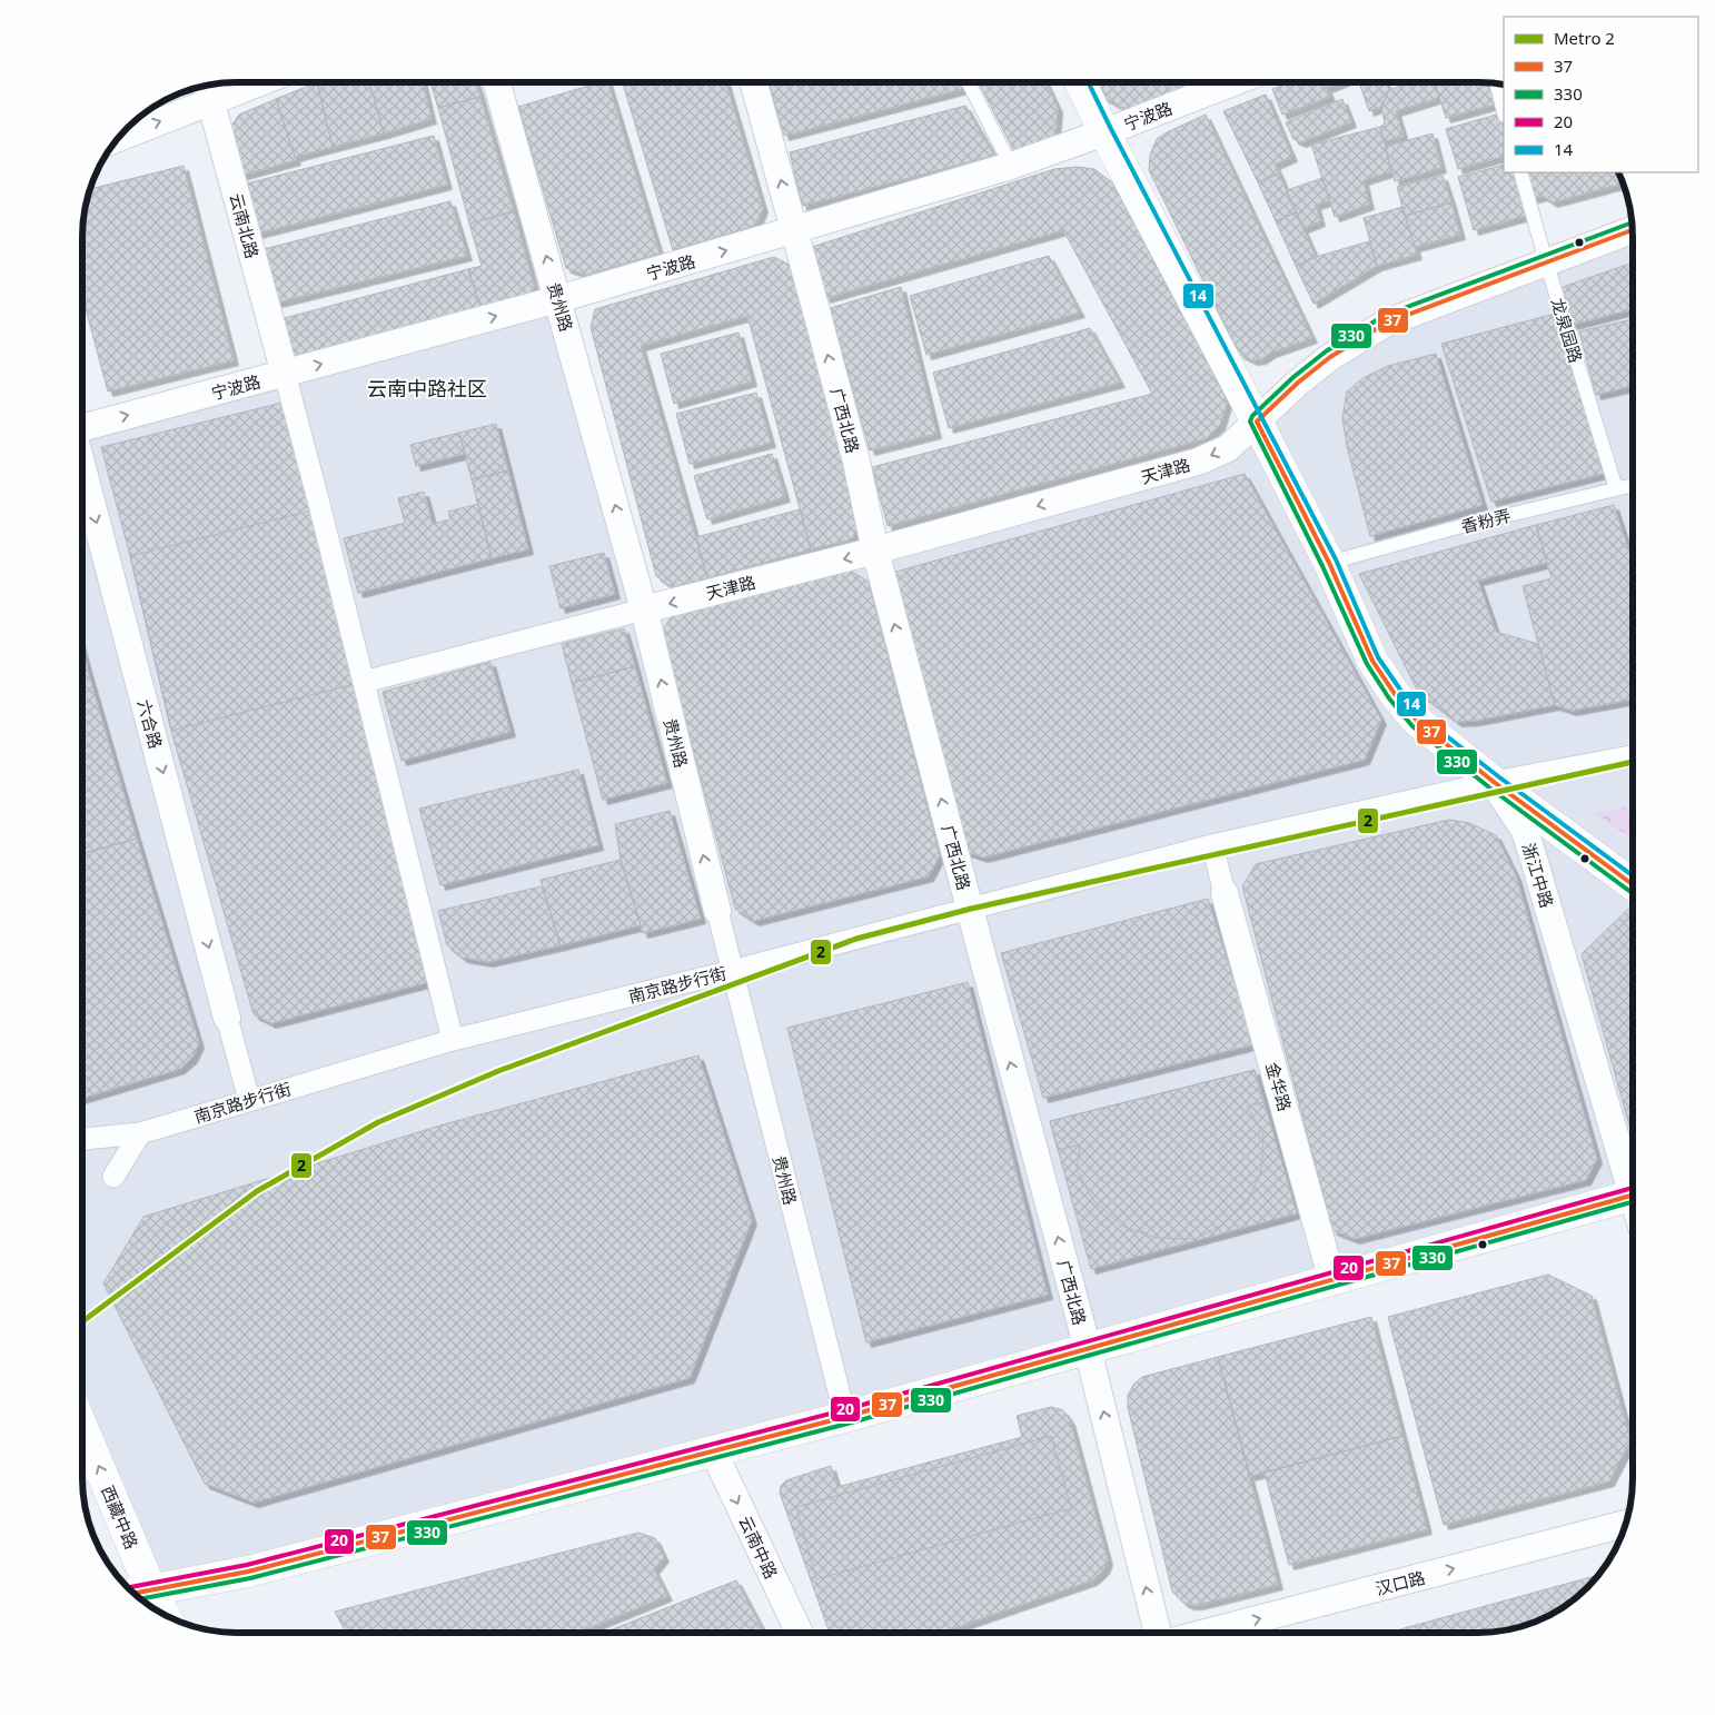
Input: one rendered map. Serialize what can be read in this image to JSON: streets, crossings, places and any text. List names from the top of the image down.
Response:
{
  "streets": {
    "main road": ["浙江中路", "西藏中路"],
    "street": [
      "宁波路",
      "云南北路",
      "贵州路",
      "广西北路",
      "天津路",
      "六合路",
      "南京路步行街",
      "金华路",
      "云南中路",
      "汉口路"
    ],
    "lane": ["龙泉园路", "香粉弄"]
  },
  "crossings": [
    ["宁波路", "云南北路"],
    ["宁波路", "贵州路"],
    ["宁波路", "广西北路"],
    ["宁波路", "浙江中路"],
    ["贵州路", "天津路"],
    ["贵州路", "南京路步行街"],
    ["龙泉园路", "天津路"],
    ["龙泉园路", "香粉弄"],
    ["广西北路", "天津路"],
    ["广西北路", "南京路步行街"],
    ["天津路", "浙江中路"],
    ["香粉弄", "浙江中路"],
    ["浙江中路", "南京路步行街"]
  ],
  "one_way": [
    "宁波路",
    "贵州路",
    "广西北路",
    "天津路",
    "西藏中路",
    "云南中路",
    "汉口路"
  ],
  "districts": ["云南中路社区"],
  "lines": [
    "transit line 14",
    "transit line 330",
    "transit line 37",
    "metro line 2",
    "transit line 20"
  ],
  "legend": [
    "Metro 2",
    "37",
    "330",
    "20",
    "14"
  ]
}
